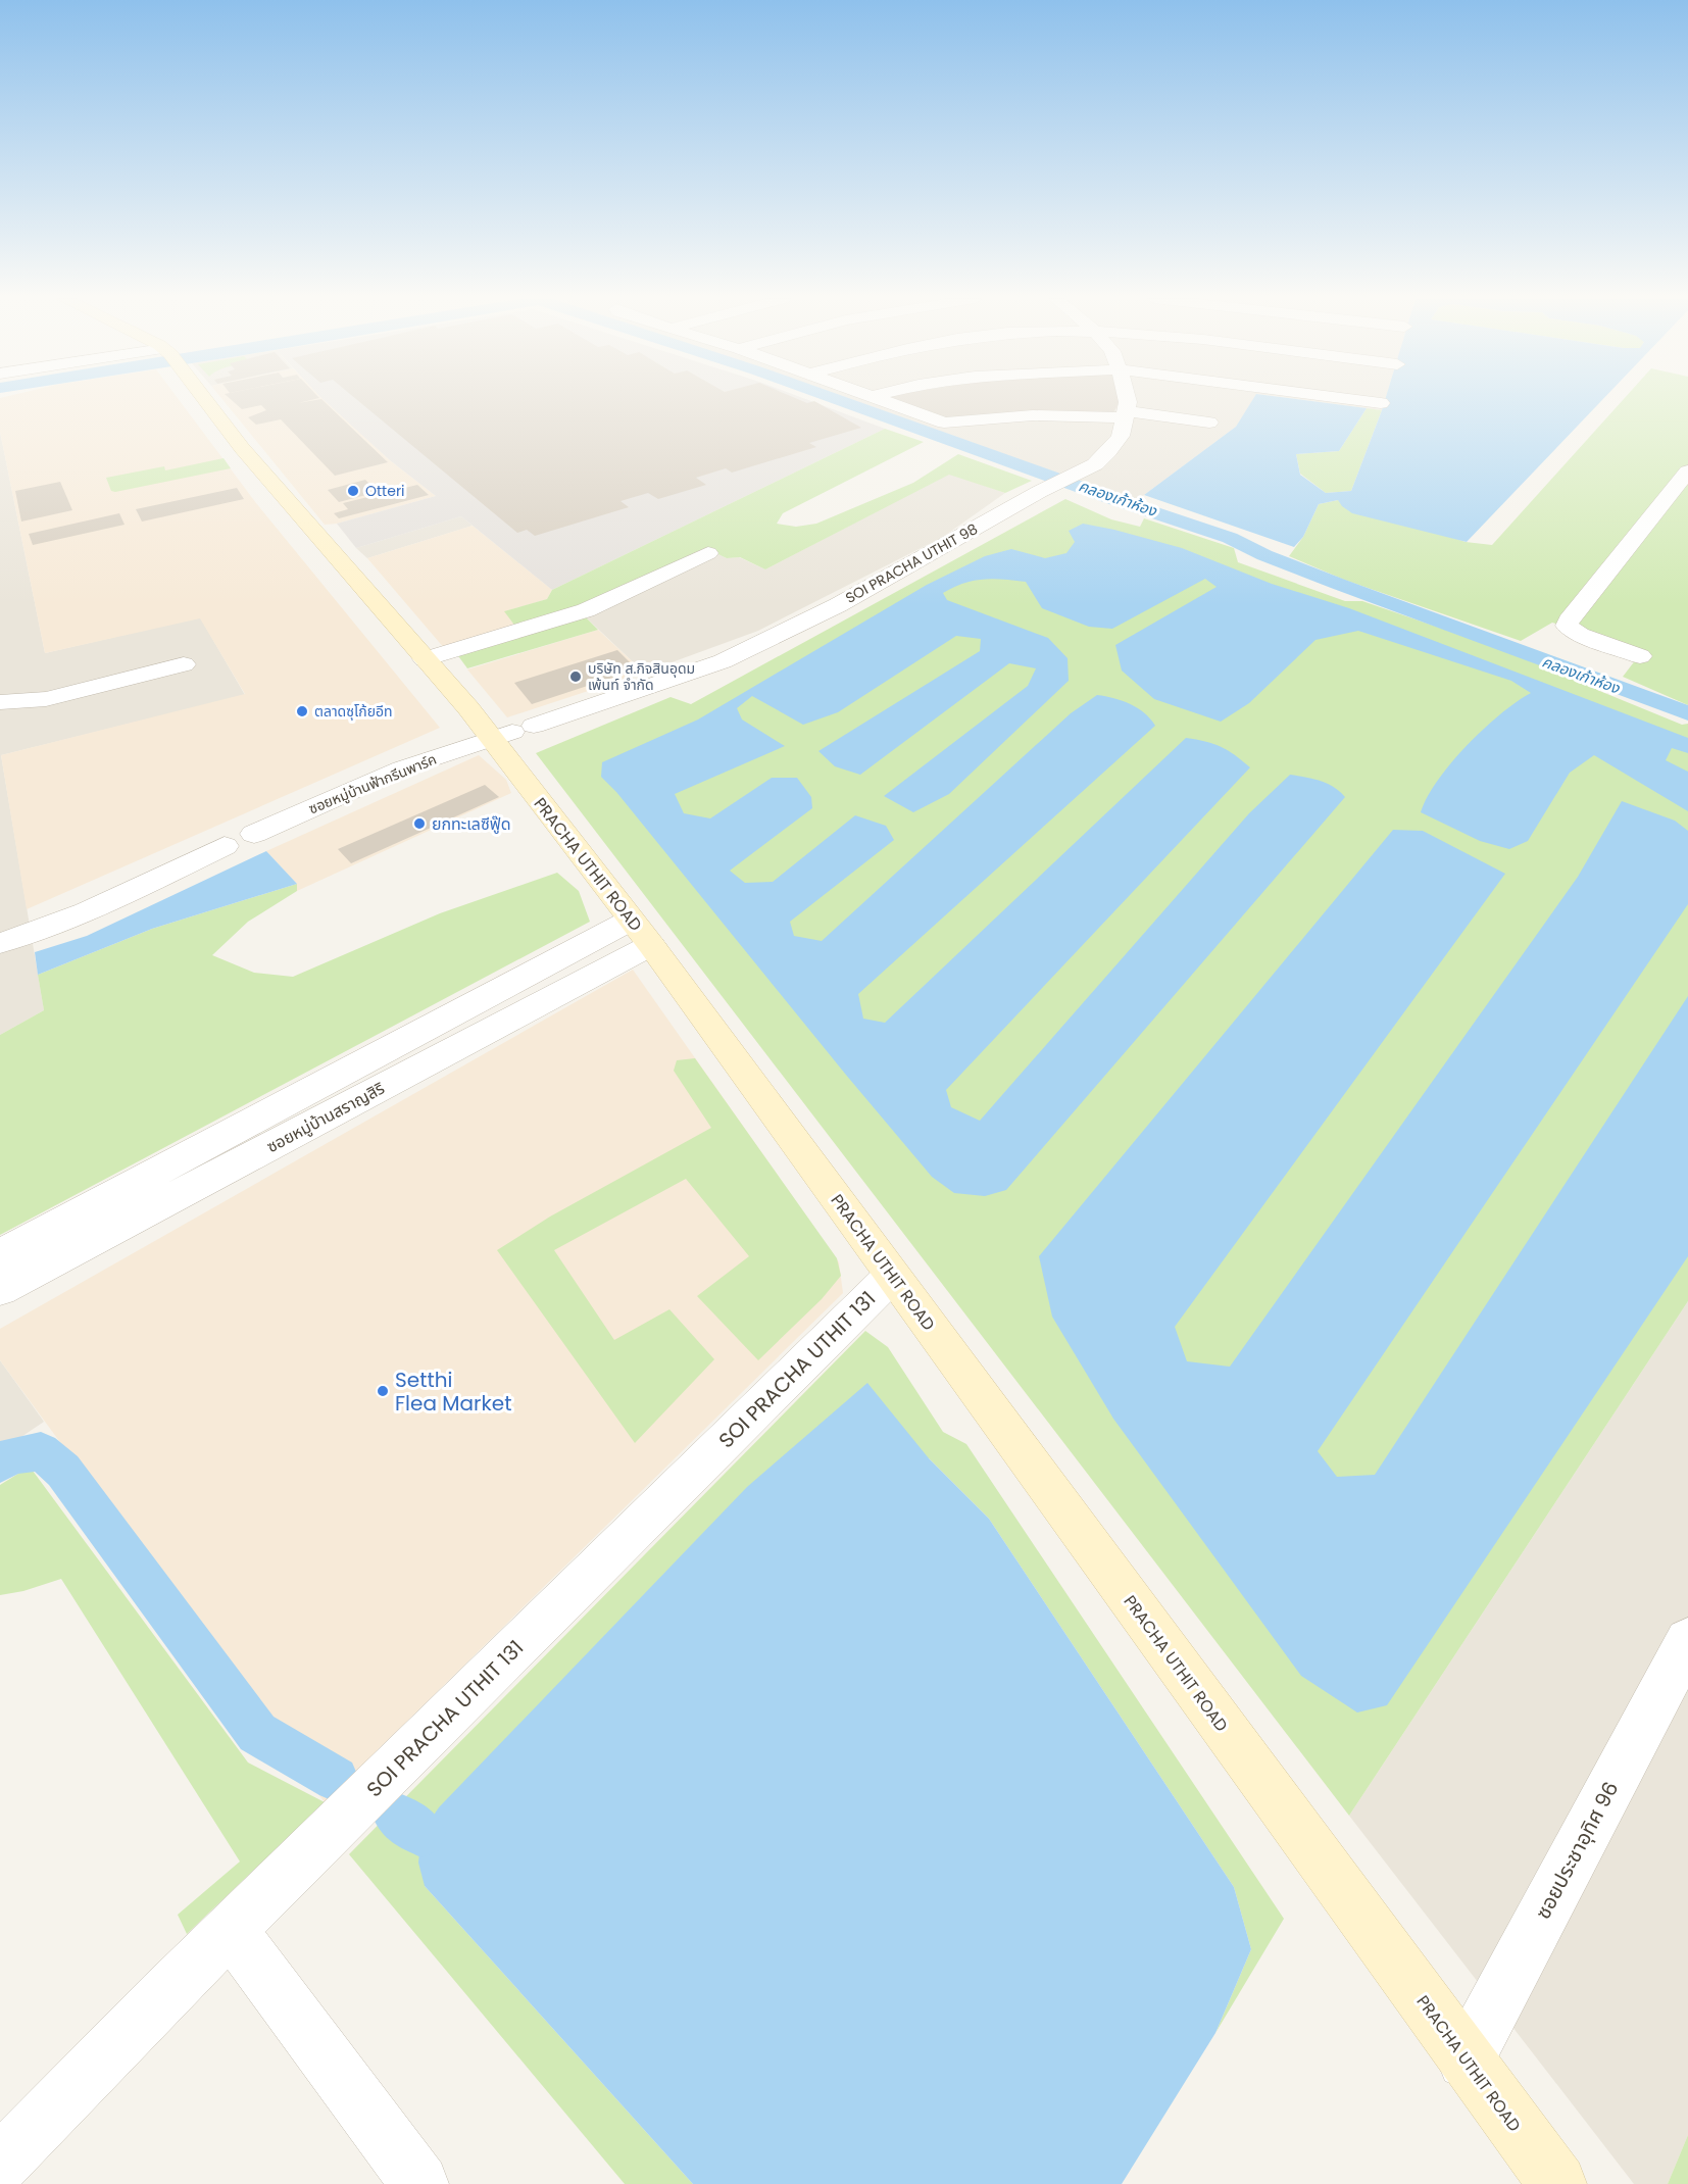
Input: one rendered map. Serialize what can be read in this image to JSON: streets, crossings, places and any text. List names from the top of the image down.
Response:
{
  "streets": {
    "main road": ["PRACHA UTHIT ROAD"],
    "street": [
      "SOI PRACHA UTHIT 98",
      "ซอยหมู่บ้านฟ้ากรีนพาร์ค",
      "ซอยหมู่บ้านสราญสิริ",
      "SOI PRACHA UTHIT 131",
      "ซอยประชาอุทิศ 96"
    ]
  },
  "crossings": [
    ["SOI PRACHA UTHIT 98", "ซอยหมู่บ้านฟ้ากรีนพาร์ค"],
    ["SOI PRACHA UTHIT 98", "PRACHA UTHIT ROAD"],
    ["ซอยหมู่บ้านฟ้ากรีนพาร์ค", "PRACHA UTHIT ROAD"],
    ["PRACHA UTHIT ROAD", "ซอยหมู่บ้านสราญสิริ"],
    ["PRACHA UTHIT ROAD", "SOI PRACHA UTHIT 131"],
    ["PRACHA UTHIT ROAD", "ซอยประชาอุทิศ 96"]
  ],
  "water": ["คลองเก้าห้อง"],
  "places": [
    "Otteri",
    "บริษัท ส.กิจสินอุดม เพ้นท์ จำกัด",
    "ตลาดซุโก้ยอีท",
    "ยกทะเลซีฟู๊ด",
    "Setthi Flea Market"
  ]
}
